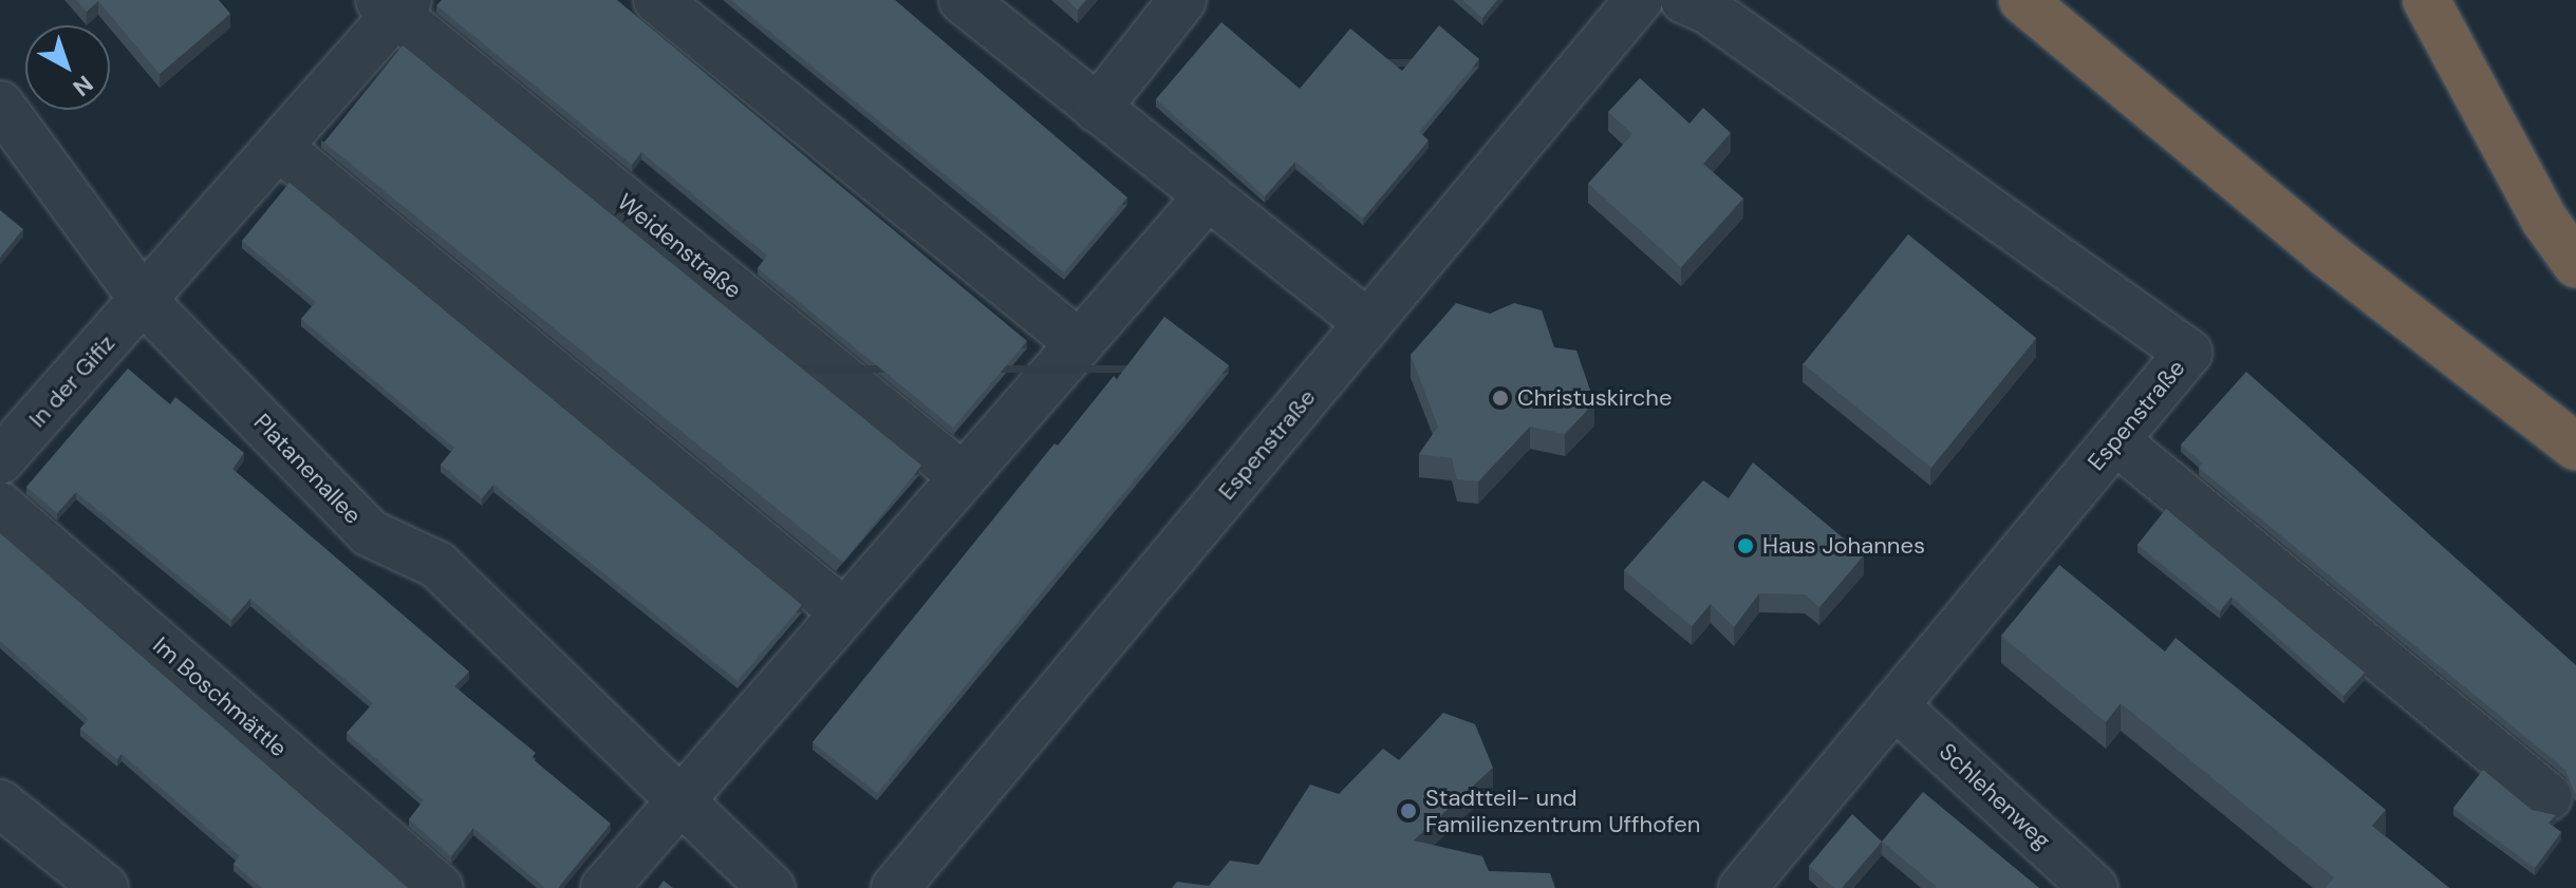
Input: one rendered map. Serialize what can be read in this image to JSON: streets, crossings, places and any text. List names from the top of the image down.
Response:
{
  "streets": {
    "street": [
      "Weidenstraße",
      "In der Gifiz",
      "Espenstraße",
      "Platanenallee",
      "Im Boschmättle",
      "Schlehenweg"
    ]
  },
  "crossings": [
    ["Weidenstraße", "In der Gifiz"],
    ["Weidenstraße", "Platanenallee"],
    ["In der Gifiz", "Platanenallee"],
    ["Espenstraße", "Schlehenweg"]
  ],
  "places": ["Christuskirche", "Haus Johannes", "Stadtteil- und Familienzentrum Uffhofen"],
  "north": "bottom right"
}
